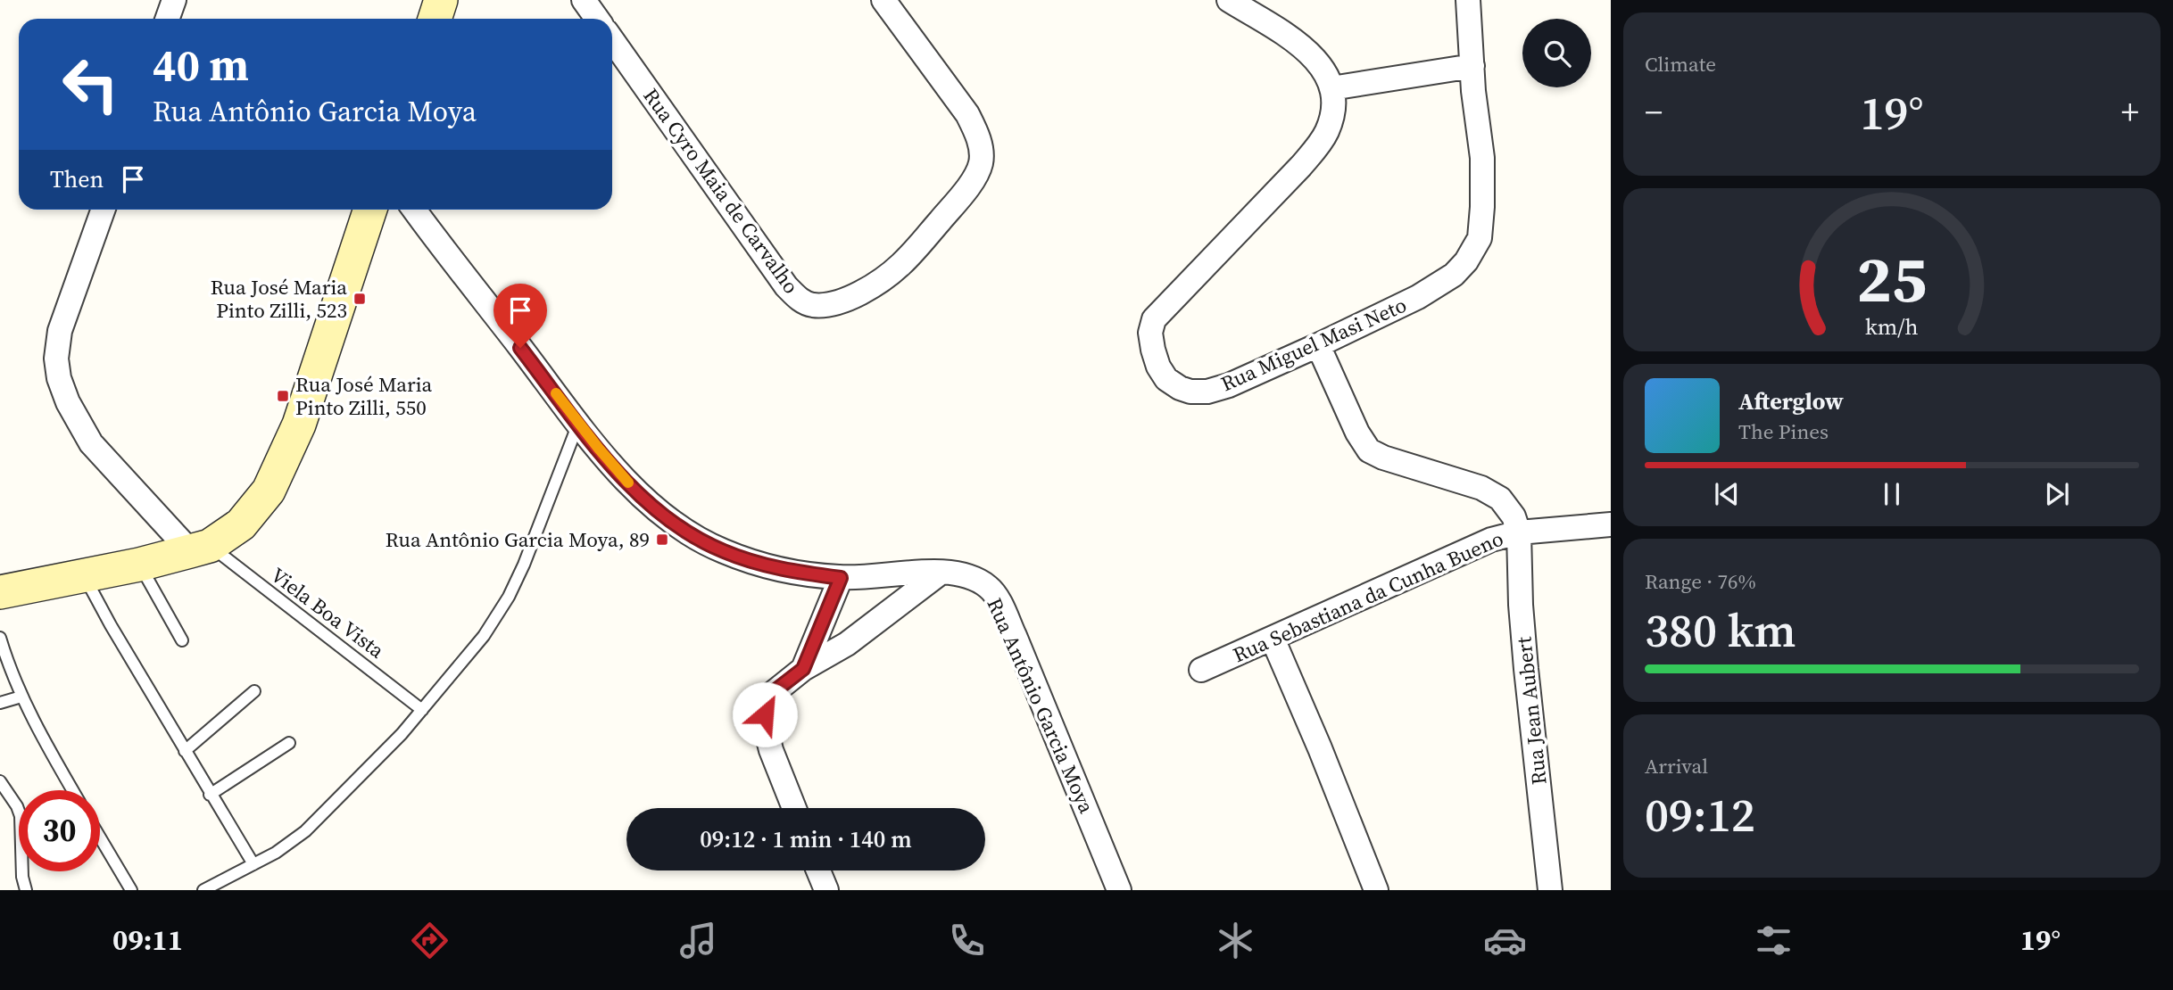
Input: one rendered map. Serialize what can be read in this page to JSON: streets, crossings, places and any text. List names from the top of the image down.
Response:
{
  "streets": {
    "street": [
      "Rua Cyro Maia de Carvalho",
      "Rua Miguel Masi Neto",
      "Rua Sebastiana da Cunha Bueno",
      "Rua Antônio Garcia Moya",
      "Rua Jean Aubert"
    ],
    "lane": ["Viela Boa Vista"]
  },
  "crossings": [
    ["Rua Sebastiana da Cunha Bueno", "Rua Jean Aubert"]
  ],
  "places": {
    "transit": ["Rua José Maria Pinto Zilli, 523", "Rua José Maria Pinto Zilli, 550", "Rua Antônio Garcia Moya, 89"]
  },
  "page": {
    "tile": [
      "Climate",
      ["Range · 76%", "380 km"],
      ["Arrival", "09:12"]
    ],
    "turn": ["40 m", "Rua Antônio Garcia Moya"],
    "heat": ["−", "19°", "+"],
    "then": "Then",
    "song": ["Afterglow", "The Pines"],
    "limit": "30",
    "trip": "09:12 · 1 min · 140 m",
    "tabs": ["09:11", "19°"],
    "gauge": ["25", "km/h"]
  }
}
